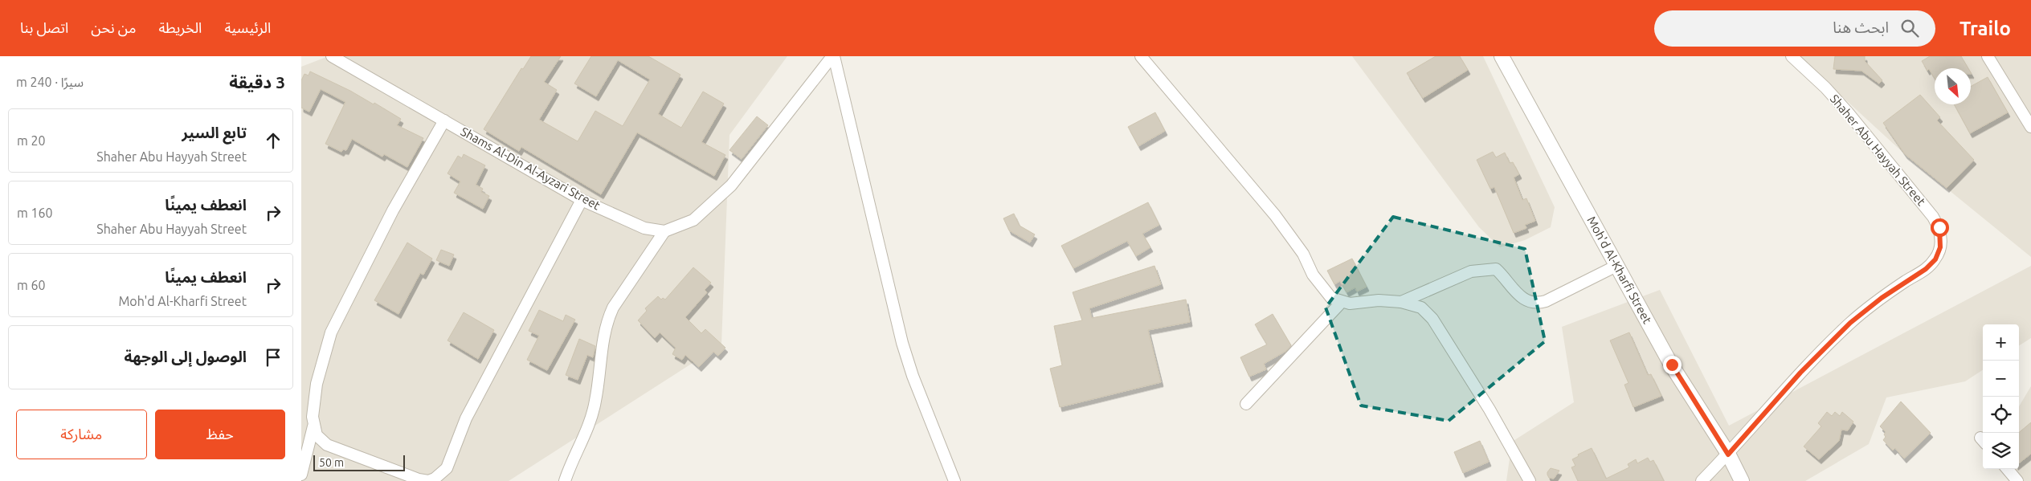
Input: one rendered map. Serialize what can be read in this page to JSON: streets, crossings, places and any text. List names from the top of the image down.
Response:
{
  "streets": {
    "street": ["Shaher Abu Hayyah Street", "Shams Al-Din Al-Ayzari Street", "Moh'd Al-Kharfi Street"]
  },
  "crossings": [
    ["Shaher Abu Hayyah Street", "Moh'd Al-Kharfi Street"]
  ],
  "scale_bar": "50 m",
  "north": "bottom right",
  "page": {
    "header": "Trailo",
    "search": "ابحث هنا",
    "nav": [
      "الرئيسية",
      "الخريطة",
      "من نحن",
      "اتصل بنا"
    ],
    "heading": ["3 دقيقة", "سيرًا · 240 m"],
    "list": [
      ["تابع السير", "Shaher Abu Hayyah Street", "20 m"],
      ["انعطف يمينًا", "Shaher Abu Hayyah Street", "160 m"],
      ["انعطف يمينًا", "Moh'd Al-Kharfi Street", "60 m"],
      "الوصول إلى الوجهة"
    ],
    "map_buttons": ["+", "−"],
    "buttons": ["حفظ", "مشاركة"],
    "scale": "50 m"
  }
}
